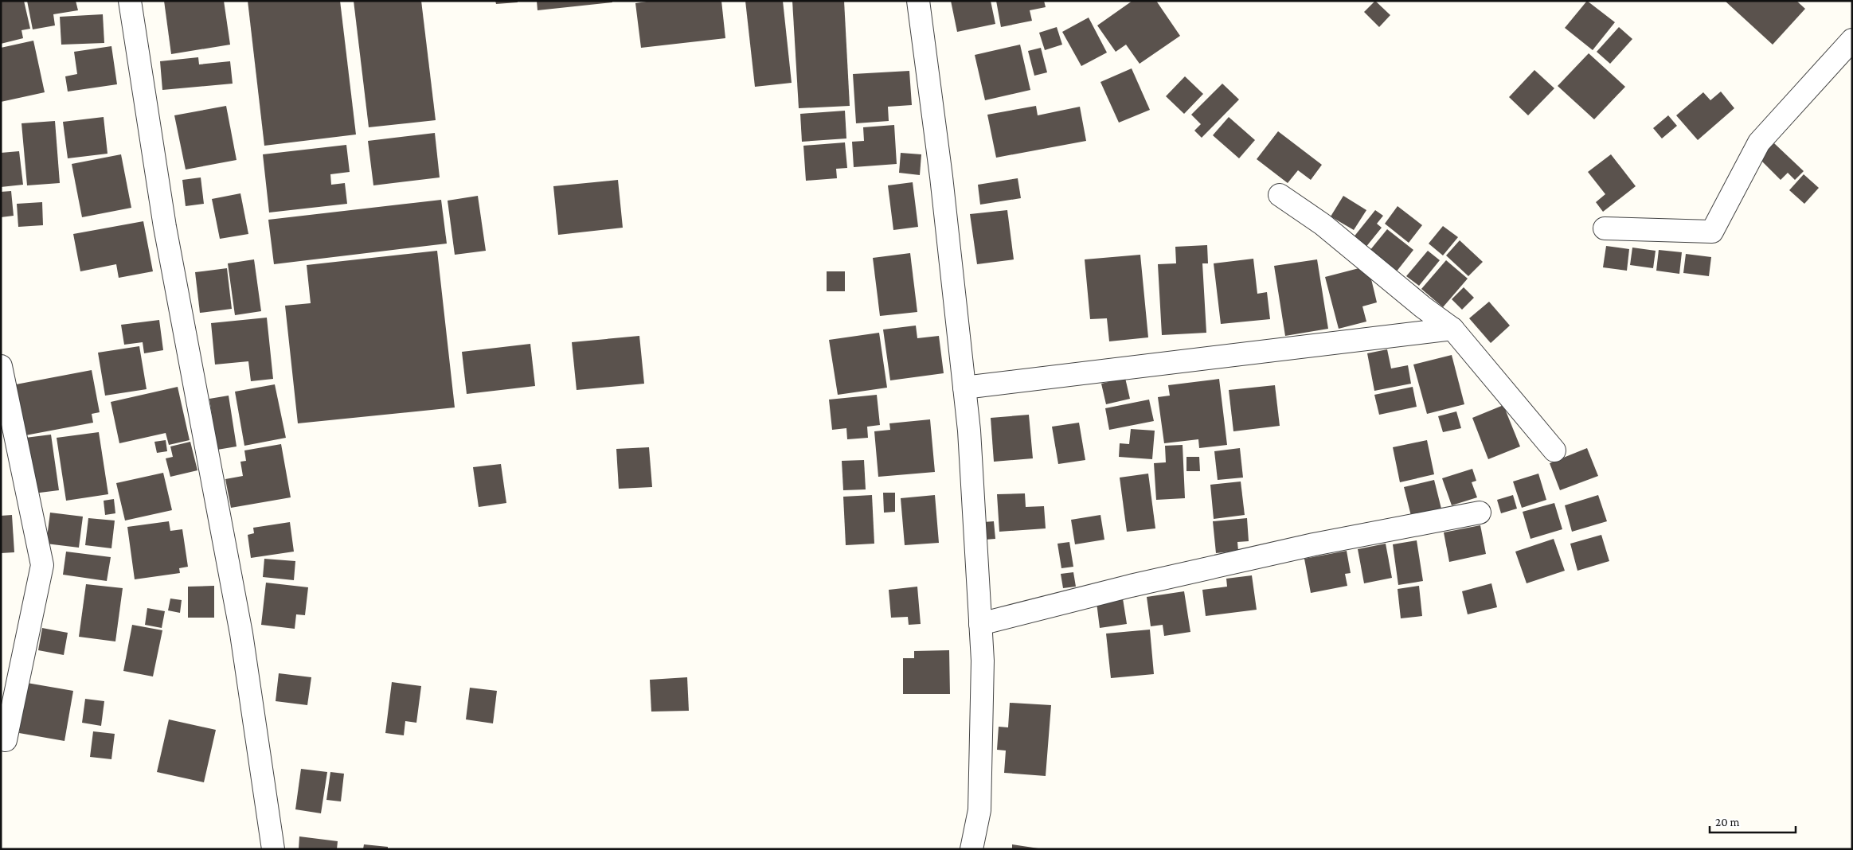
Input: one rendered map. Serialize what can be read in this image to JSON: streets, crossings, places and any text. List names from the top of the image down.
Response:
{
  "scale_bar": "20 m"
}
